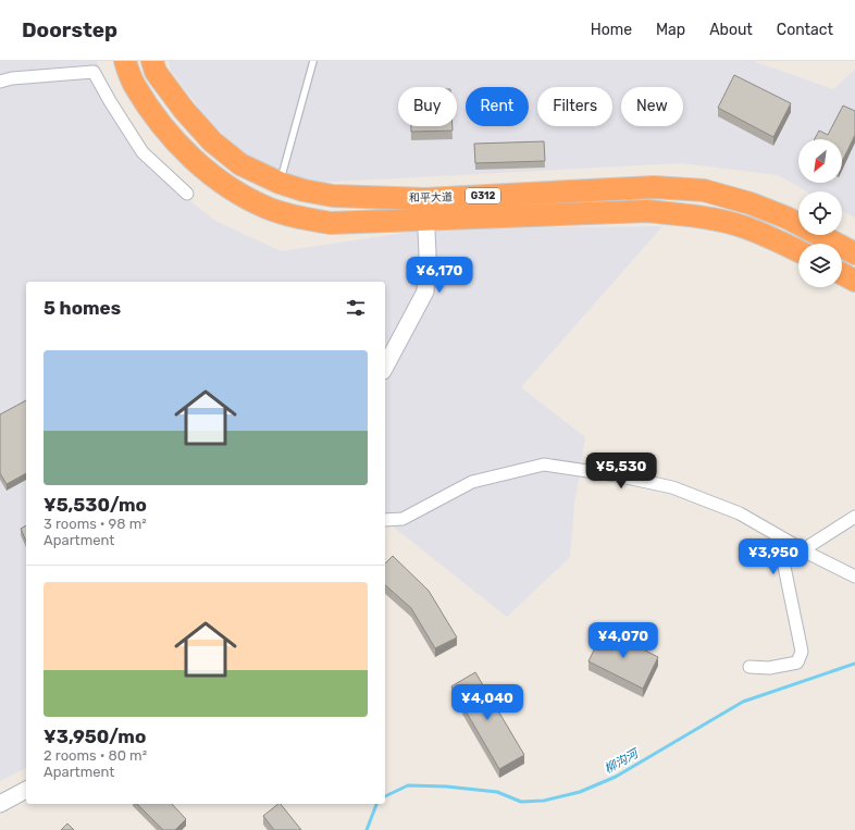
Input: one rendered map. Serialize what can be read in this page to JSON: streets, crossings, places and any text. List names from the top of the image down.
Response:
{
  "streets": {
    "highway": ["G312", "和平大道"]
  },
  "water": ["柳沟河"],
  "north": "bottom left",
  "page": {
    "header": "Doorstep",
    "nav": [
      "Home",
      "Map",
      "About",
      "Contact"
    ],
    "chip": [
      "Buy",
      "Rent",
      "Filters",
      "New"
    ],
    "price": [
      "¥6,170",
      "¥5,530",
      "¥3,950",
      "¥4,070",
      "¥4,040"
    ],
    "heading": "5 homes",
    "list": [
      {
        "name": "¥5,530/mo",
        "note": "3 rooms · 98 m² · Apartment"
      },
      {
        "name": "¥3,950/mo",
        "note": "2 rooms · 80 m² · Apartment"
      }
    ]
  }
}
